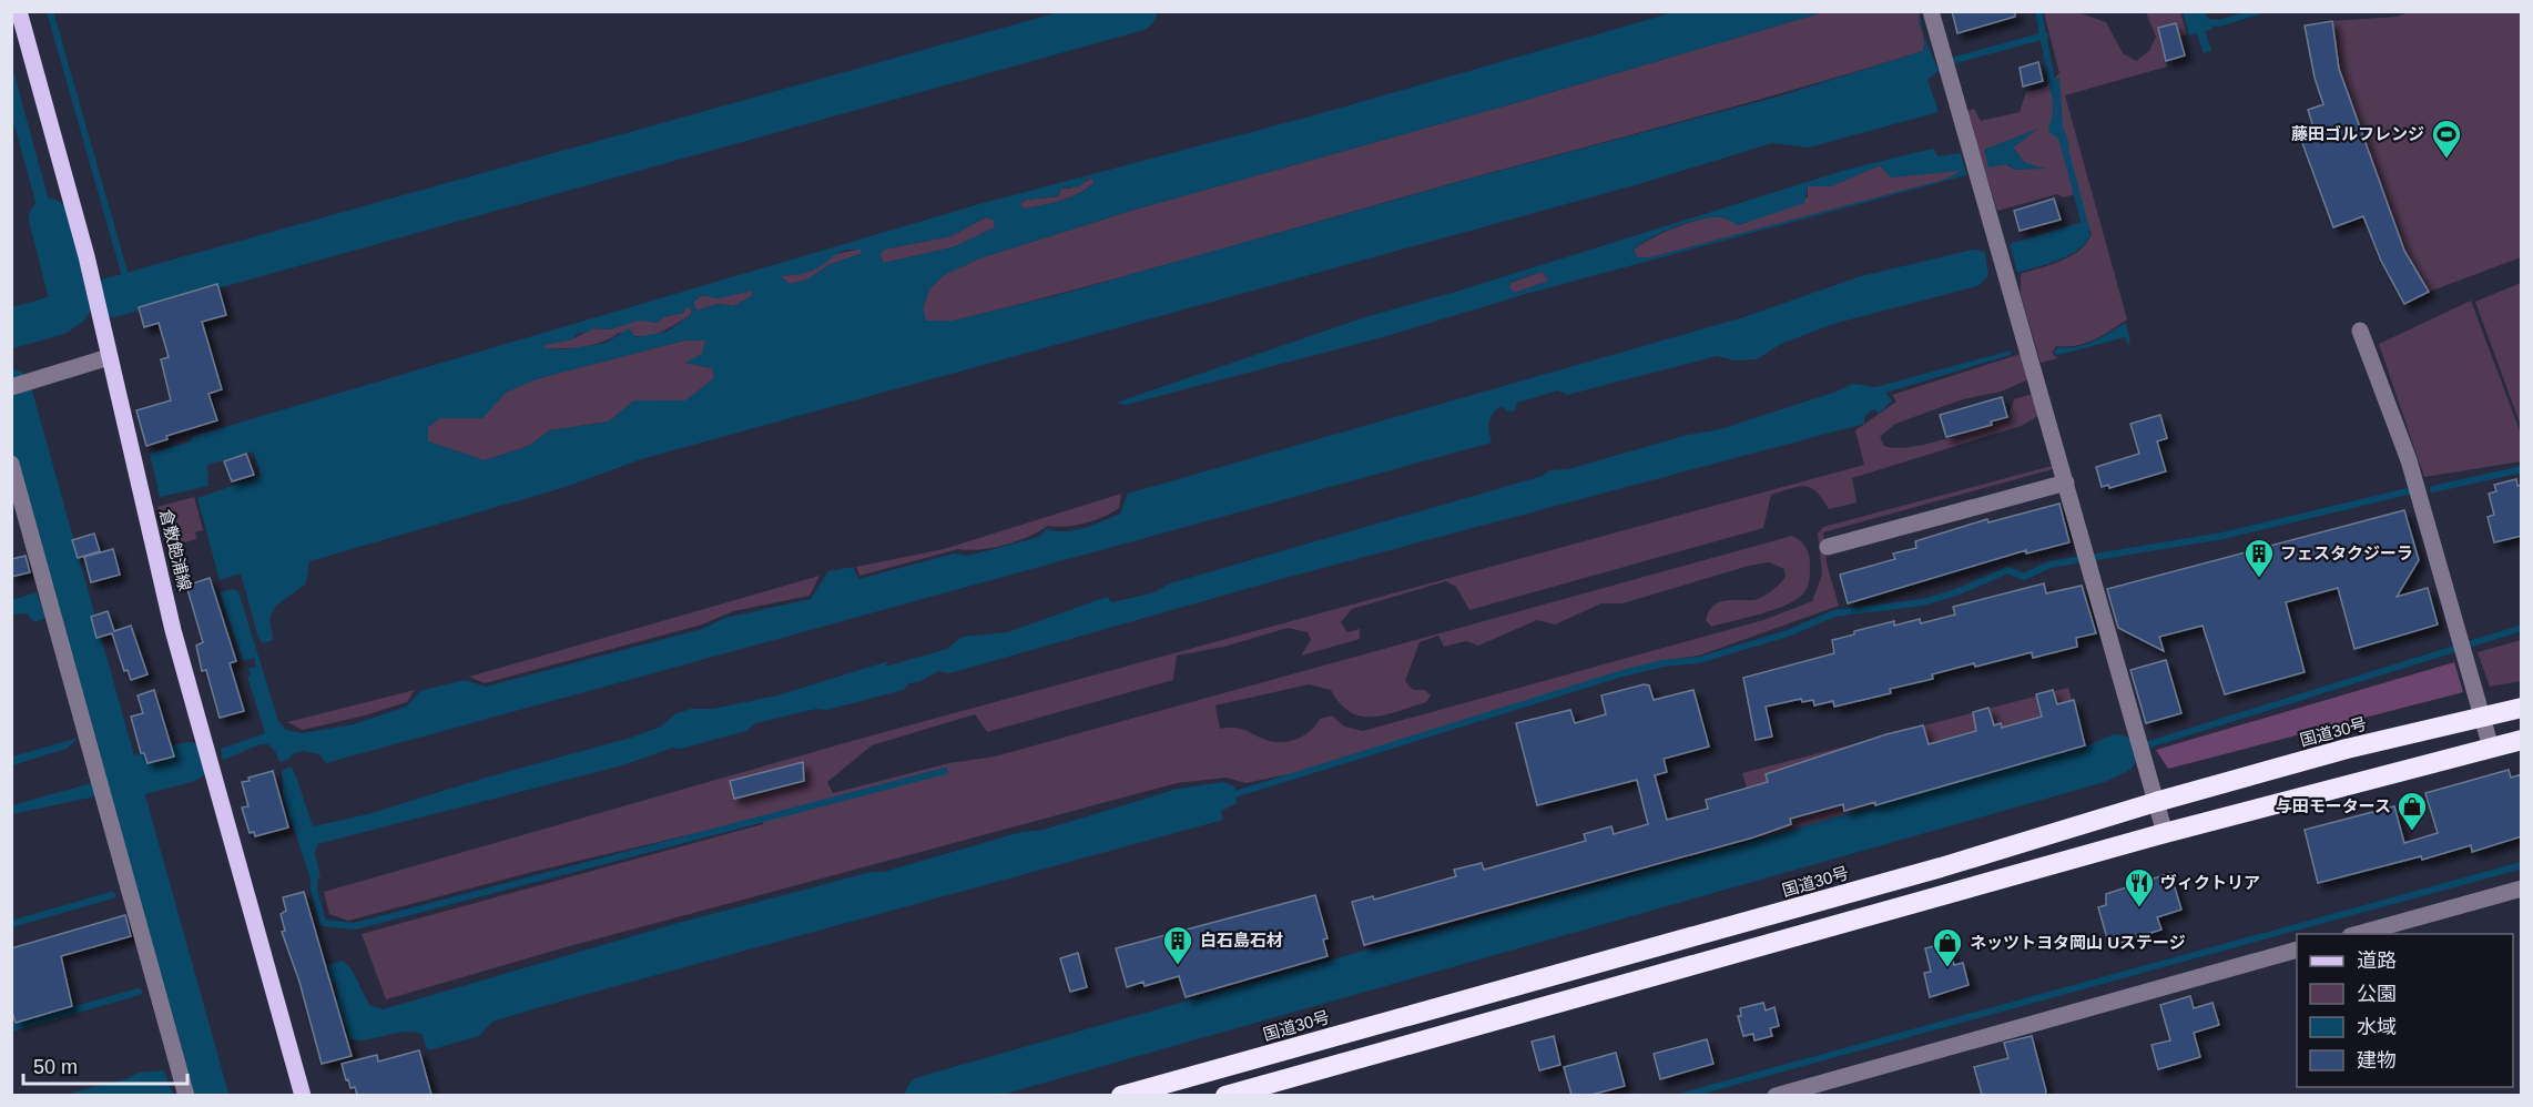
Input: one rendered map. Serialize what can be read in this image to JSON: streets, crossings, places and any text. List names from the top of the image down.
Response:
{
  "streets": {
    "highway": ["国道30号"],
    "main road": ["倉敷飽浦線"]
  },
  "places": {
    "sports": ["藤田ゴルフレンジ"],
    "building": ["フェスタクジーラ", "白石島石材"],
    "shop": ["与田モータース", "ネッツトヨタ岡山 Uステージ"],
    "restaurant": ["ヴィクトリア"]
  },
  "legend": [
    "道路",
    "公園",
    "水域",
    "建物"
  ],
  "scale_bar": "50 m"
}
